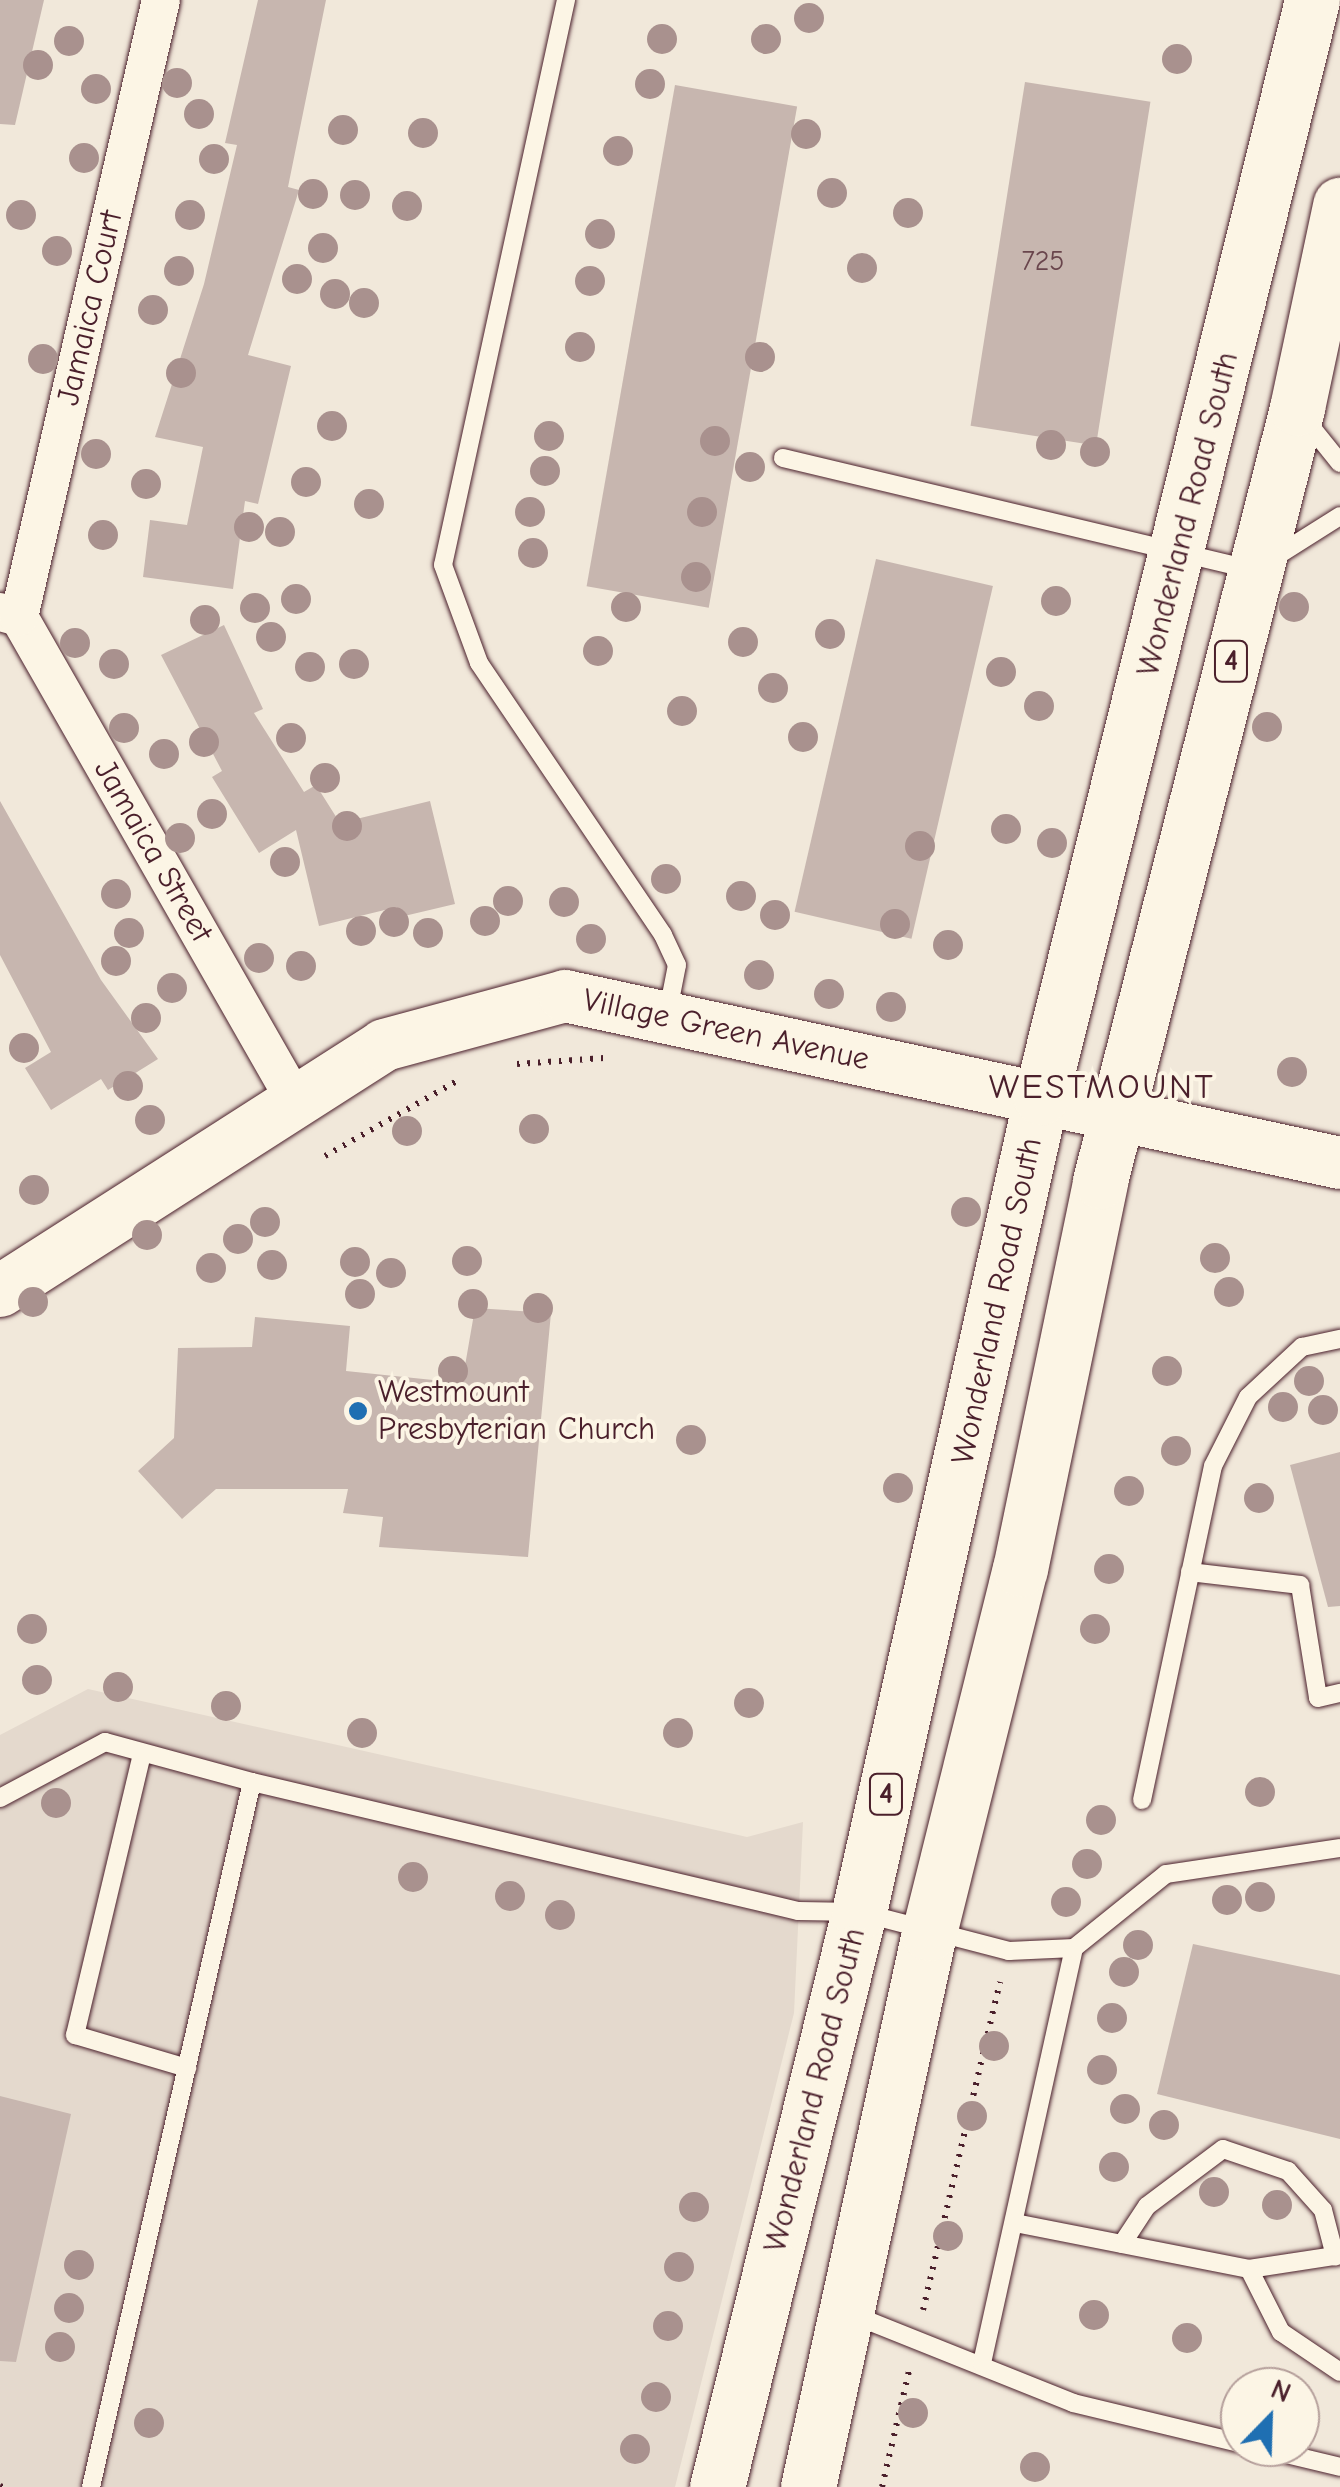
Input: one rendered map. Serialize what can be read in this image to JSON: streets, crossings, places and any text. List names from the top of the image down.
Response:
{
  "streets": {
    "main road": ["Wonderland Road South", "4"],
    "street": ["Jamaica Court", "Jamaica Street", "Village Green Avenue"]
  },
  "crossings": [
    ["Jamaica Court", "Jamaica Street"],
    ["Wonderland Road South", "Village Green Avenue"],
    ["4", "Village Green Avenue"],
    ["Jamaica Street", "Village Green Avenue"]
  ],
  "districts": ["WESTMOUNT"],
  "places": ["Westmount Presbyterian Church"],
  "house_numbers": ["725"],
  "north": "top right"
}
